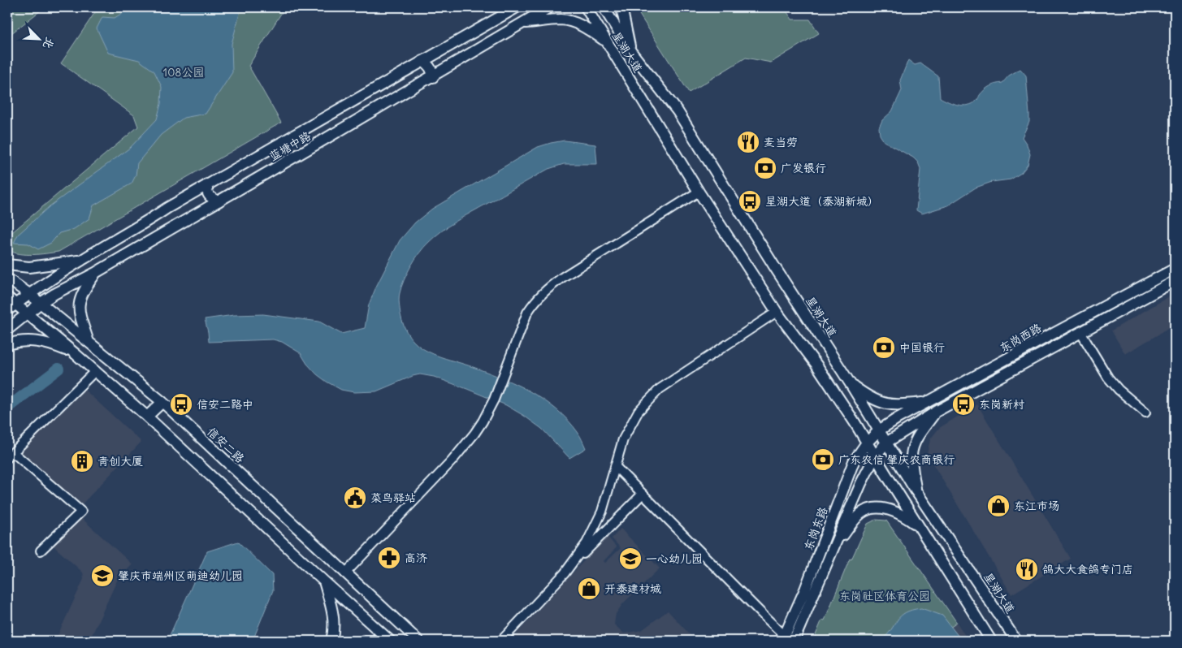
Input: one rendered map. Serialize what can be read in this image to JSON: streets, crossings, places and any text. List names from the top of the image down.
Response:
{
  "streets": {
    "main road": [
      "星湖大道",
      "蓝塘中路",
      "东岗西路",
      "信安二路",
      "东岗东路"
    ]
  },
  "crossings": [
    ["星湖大道", "东岗西路"],
    ["星湖大道", "东岗东路"],
    ["蓝塘中路", "信安二路"],
    ["东岗西路", "东岗东路"]
  ],
  "parks": ["108公园", "东岗社区体育公园"],
  "places": {
    "restaurant": ["麦当劳", "鸽大大食鸽专门店"],
    "bank": ["广发银行", "中国银行", "广东农信 肇庆农商银行"],
    "bus stop": ["星湖大道（泰湖新城）", "信安二路中", "东岗新村"],
    "building": ["青创大厦"],
    "public building": ["菜鸟驿站"],
    "shop": ["东江市场", "开泰建材城"],
    "pharmacy": ["高济"],
    "school or university": ["一心幼儿园", "肇庆市端州区萌迪幼儿园"]
  },
  "north": "bottom right"
}
